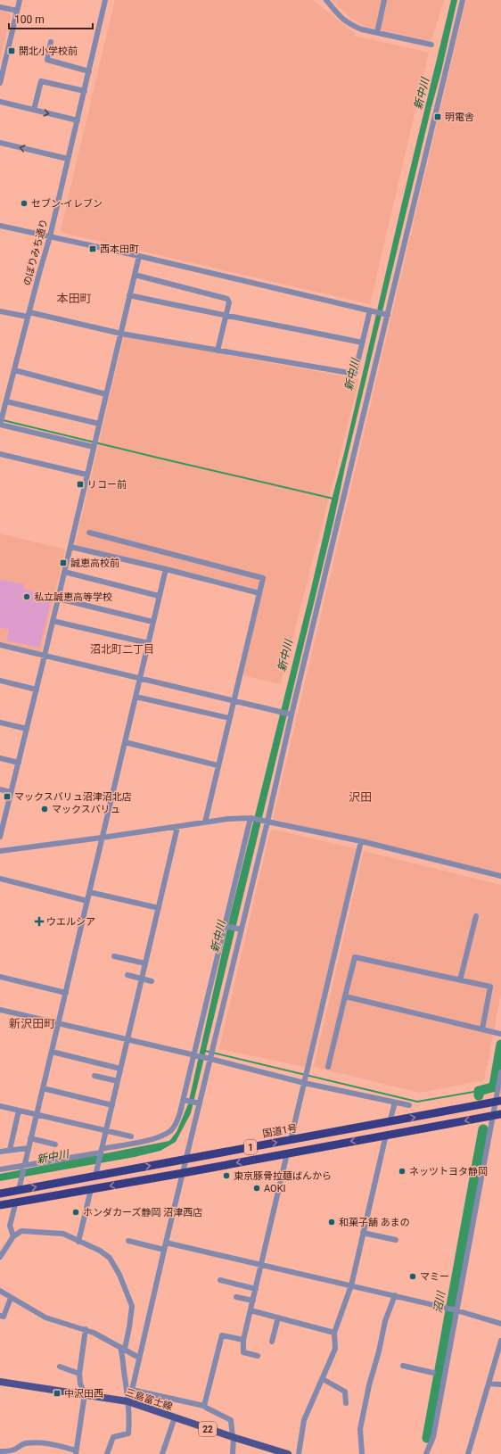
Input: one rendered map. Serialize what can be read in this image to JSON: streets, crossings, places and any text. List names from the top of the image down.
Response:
{
  "streets": {
    "highway": ["国道1号", "1"],
    "main road": ["三島富士線", "22"],
    "street": ["のぼりみち通り"]
  },
  "districts": [
    "本田町",
    "沼北町二丁目",
    "沢田",
    "新沢田町"
  ],
  "water": ["新中川", "沼川"],
  "places": {
    "transit": [
      "開北小学校前",
      "明電舎",
      "西本田町",
      "リコー前",
      "誠恵高校前",
      "マックスバリュ沼津沼北店",
      "中沢田西"
    ],
    "other": [
      "セブン-イレブン",
      "私立誠恵高等学校",
      "マックスバリュ",
      "ネッツトヨタ静岡",
      "東京豚骨拉麺ばんから",
      "AOKI",
      "ホンダカーズ静岡 沼津西店",
      "和菓子舗 あまの",
      "マミー"
    ],
    "health": ["ウエルシア"]
  },
  "scale_bar": "100 m"
}
